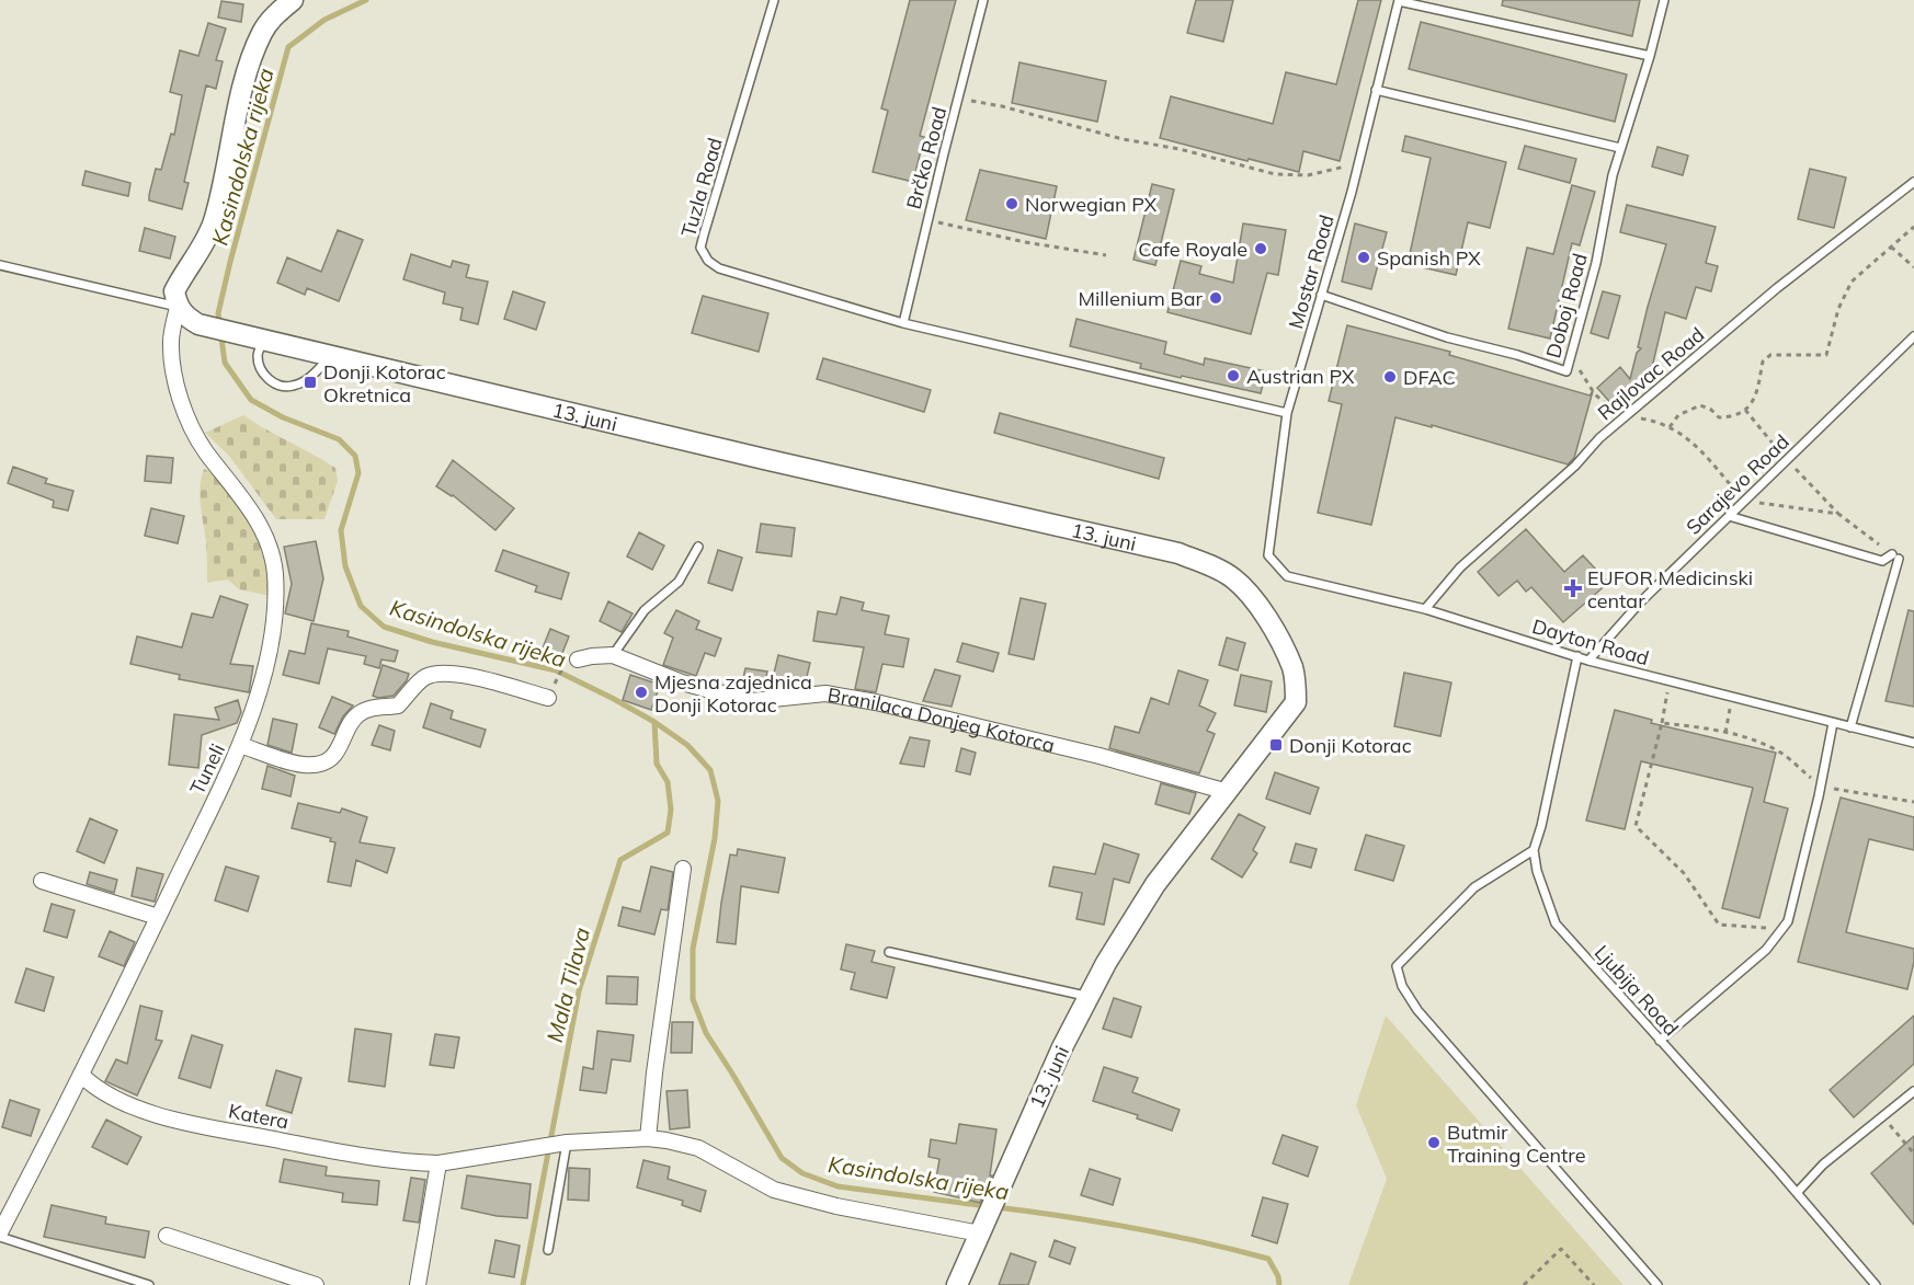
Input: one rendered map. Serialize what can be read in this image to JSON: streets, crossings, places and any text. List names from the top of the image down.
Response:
{
  "streets": {
    "street": [
      "13. juni",
      "Branilaca Donjeg Kotorca",
      "Tuneli",
      "Katera"
    ],
    "lane": [
      "Brčko Road",
      "Tuzla Road",
      "Mostar Road",
      "Doboj Road",
      "Rajlovac Road",
      "Sarajevo Road",
      "Dayton Road",
      "Ljubija Road"
    ]
  },
  "crossings": [
    ["Brčko Road", "Tuzla Road"],
    ["Mostar Road", "Doboj Road"],
    ["Mostar Road", "Dayton Road"],
    ["Rajlovac Road", "Dayton Road"],
    ["13. juni", "Branilaca Donjeg Kotorca"],
    ["13. juni", "Tuneli"],
    ["13. juni", "Katera"],
    ["Sarajevo Road", "Dayton Road"],
    ["Dayton Road", "Ljubija Road"],
    ["Tuneli", "Katera"]
  ],
  "water": ["Kasindolska rijeka", "Mala Tilava"],
  "places": {
    "other": [
      "Norwegian PX",
      "Cafe Royale",
      "Spanish PX",
      "Millenium Bar",
      "Austrian PX",
      "DFAC",
      "Mjesna zajednica Donji Kotorac",
      "Butmir Training Centre"
    ],
    "transit": ["Donji Kotorac Okretnica", "Donji Kotorac"],
    "health": ["EUFOR Medicinski centar"]
  }
}
